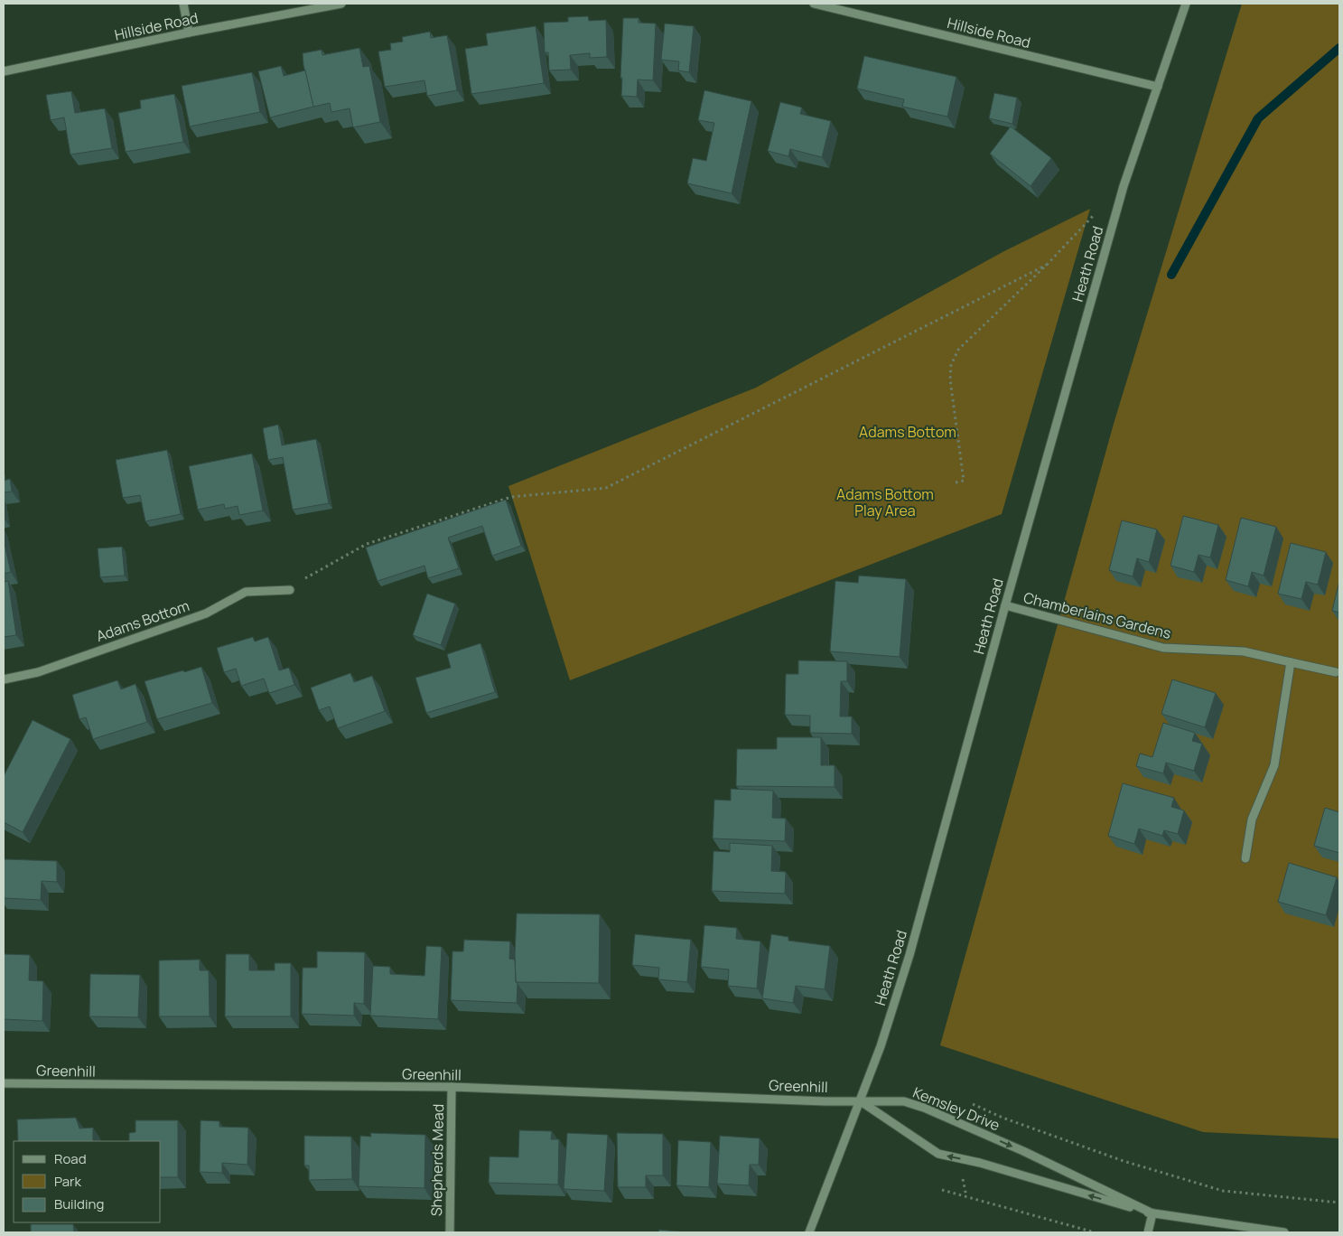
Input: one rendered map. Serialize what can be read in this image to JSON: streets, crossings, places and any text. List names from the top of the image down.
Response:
{
  "streets": {
    "street": [
      "Hillside Road",
      "Heath Road",
      "Chamberlains Gardens",
      "Adams Bottom",
      "Greenhill",
      "Kemsley Drive",
      "Shepherds Mead"
    ]
  },
  "crossings": [
    ["Hillside Road", "Heath Road"],
    ["Heath Road", "Chamberlains Gardens"],
    ["Heath Road", "Greenhill"],
    ["Heath Road", "Kemsley Drive"],
    ["Greenhill", "Kemsley Drive"],
    ["Greenhill", "Shepherds Mead"]
  ],
  "parks": ["Adams Bottom", "Adams Bottom Play Area"],
  "legend": ["Road", "Park", "Building"]
}
